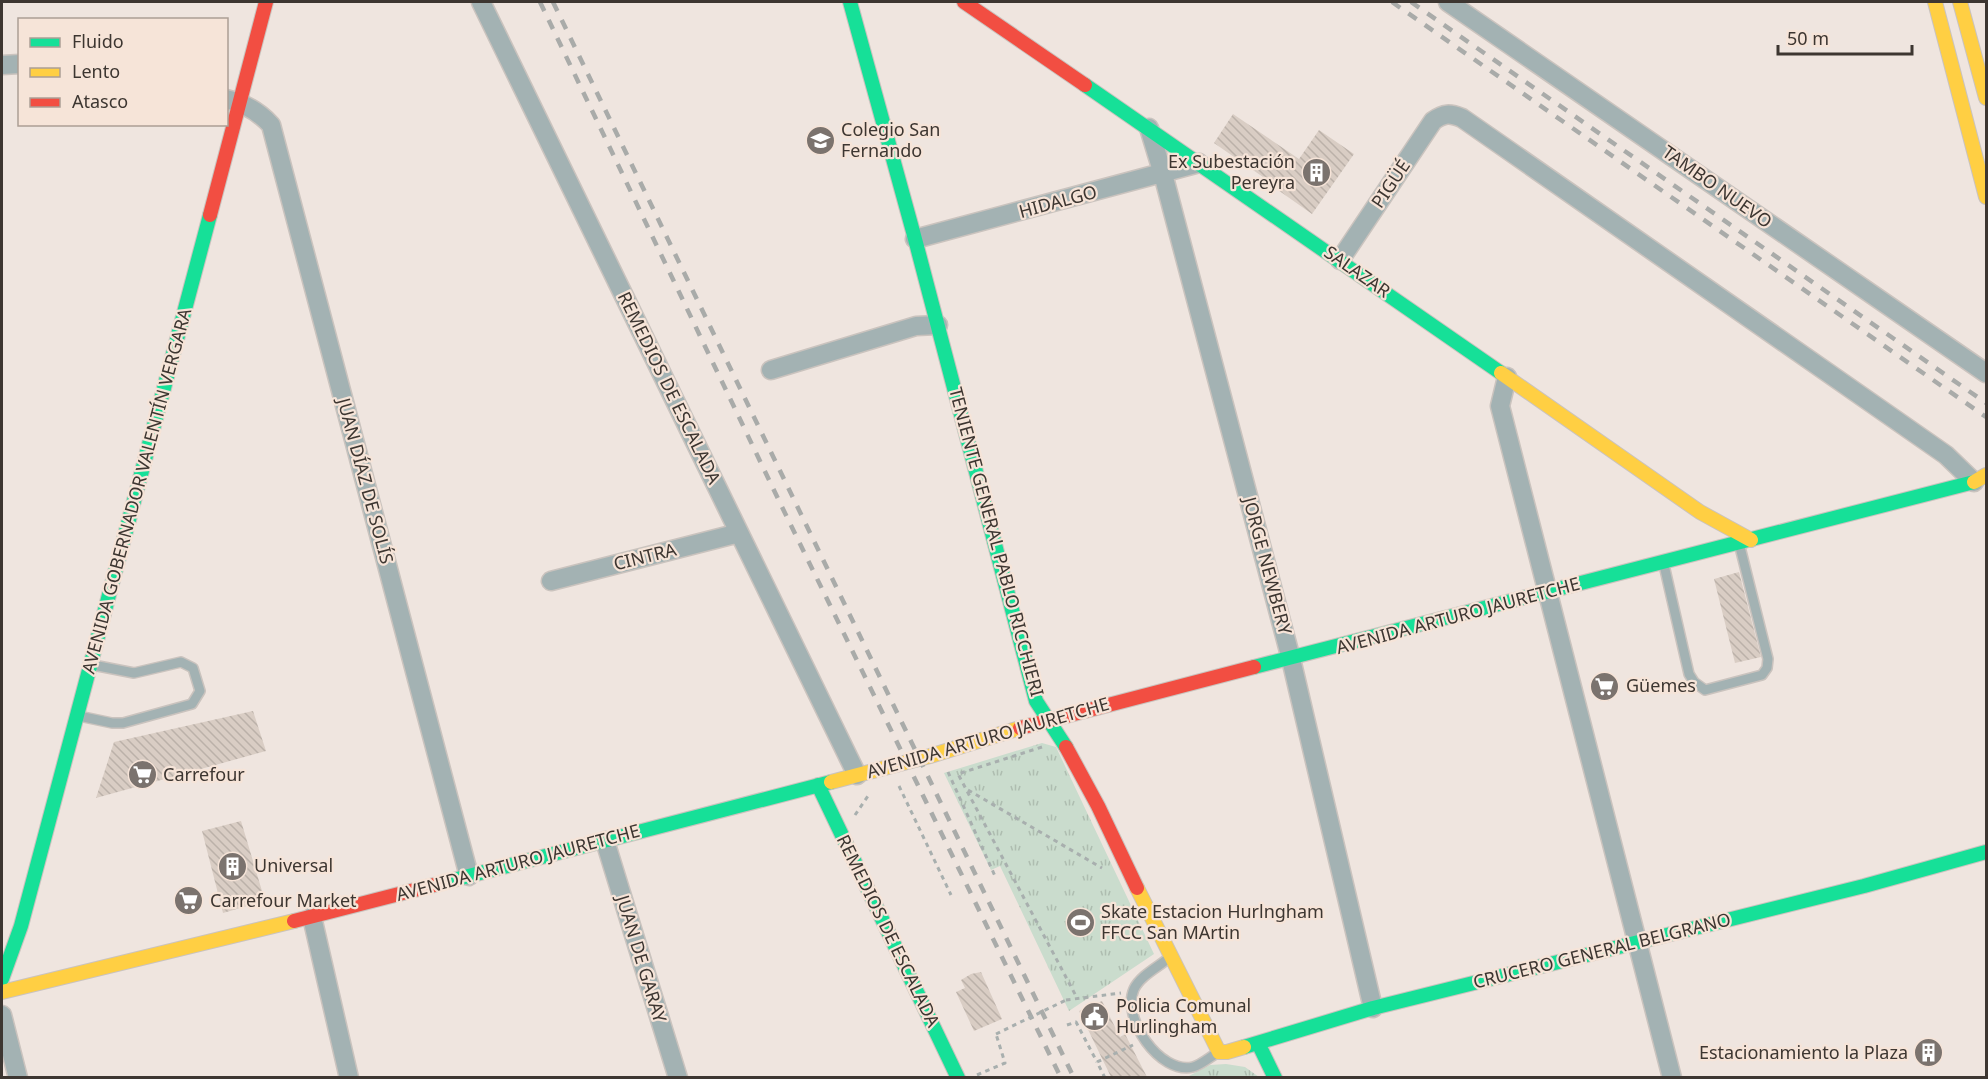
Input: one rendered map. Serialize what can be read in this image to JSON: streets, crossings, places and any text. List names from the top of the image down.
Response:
{
  "streets": {
    "main road": [
      "SALAZAR",
      "REMEDIOS DE ESCALADA",
      "AVENIDA GOBERNADOR VALENTÍN VERGARA",
      "TENIENTE GENERAL PABLO RICCHIERI",
      "AVENIDA ARTURO JAURETCHE",
      "CRUCERO GENERAL BELGRANO"
    ],
    "street": [
      "PIGÜÉ",
      "TAMBO NUEVO",
      "HIDALGO",
      "JUAN DÍAZ DE SOLÍS",
      "CINTRA",
      "JORGE NEWBERY",
      "JUAN DE GARAY"
    ]
  },
  "crossings": [
    ["PIGÜÉ", "SALAZAR"],
    ["PIGÜÉ", "AVENIDA ARTURO JAURETCHE"],
    ["HIDALGO", "SALAZAR"],
    ["HIDALGO", "TENIENTE GENERAL PABLO RICCHIERI"],
    ["HIDALGO", "JORGE NEWBERY"],
    ["SALAZAR", "JORGE NEWBERY"],
    ["SALAZAR", "AVENIDA ARTURO JAURETCHE"],
    ["REMEDIOS DE ESCALADA", "CINTRA"],
    ["REMEDIOS DE ESCALADA", "AVENIDA ARTURO JAURETCHE"],
    ["JUAN DÍAZ DE SOLÍS", "AVENIDA GOBERNADOR VALENTÍN VERGARA"],
    ["JUAN DÍAZ DE SOLÍS", "AVENIDA ARTURO JAURETCHE"],
    ["TENIENTE GENERAL PABLO RICCHIERI", "AVENIDA ARTURO JAURETCHE"],
    ["TENIENTE GENERAL PABLO RICCHIERI", "CRUCERO GENERAL BELGRANO"],
    ["JORGE NEWBERY", "AVENIDA ARTURO JAURETCHE"],
    ["JORGE NEWBERY", "CRUCERO GENERAL BELGRANO"],
    ["AVENIDA ARTURO JAURETCHE", "JUAN DE GARAY"]
  ],
  "places": {
    "school or university": ["Colegio San Fernando"],
    "building": ["Ex Subestación Pereyra", "Universal", "Estacionamiento la Plaza"],
    "supermarket": ["Güemes", "Carrefour", "Carrefour Market"],
    "sports": ["Skate Estacion Hurlngham FFCC San MArtin"],
    "public building": ["Policia Comunal Hurlingham"]
  },
  "legend": ["Fluido", "Lento", "Atasco"],
  "scale_bar": "50 m"
}
